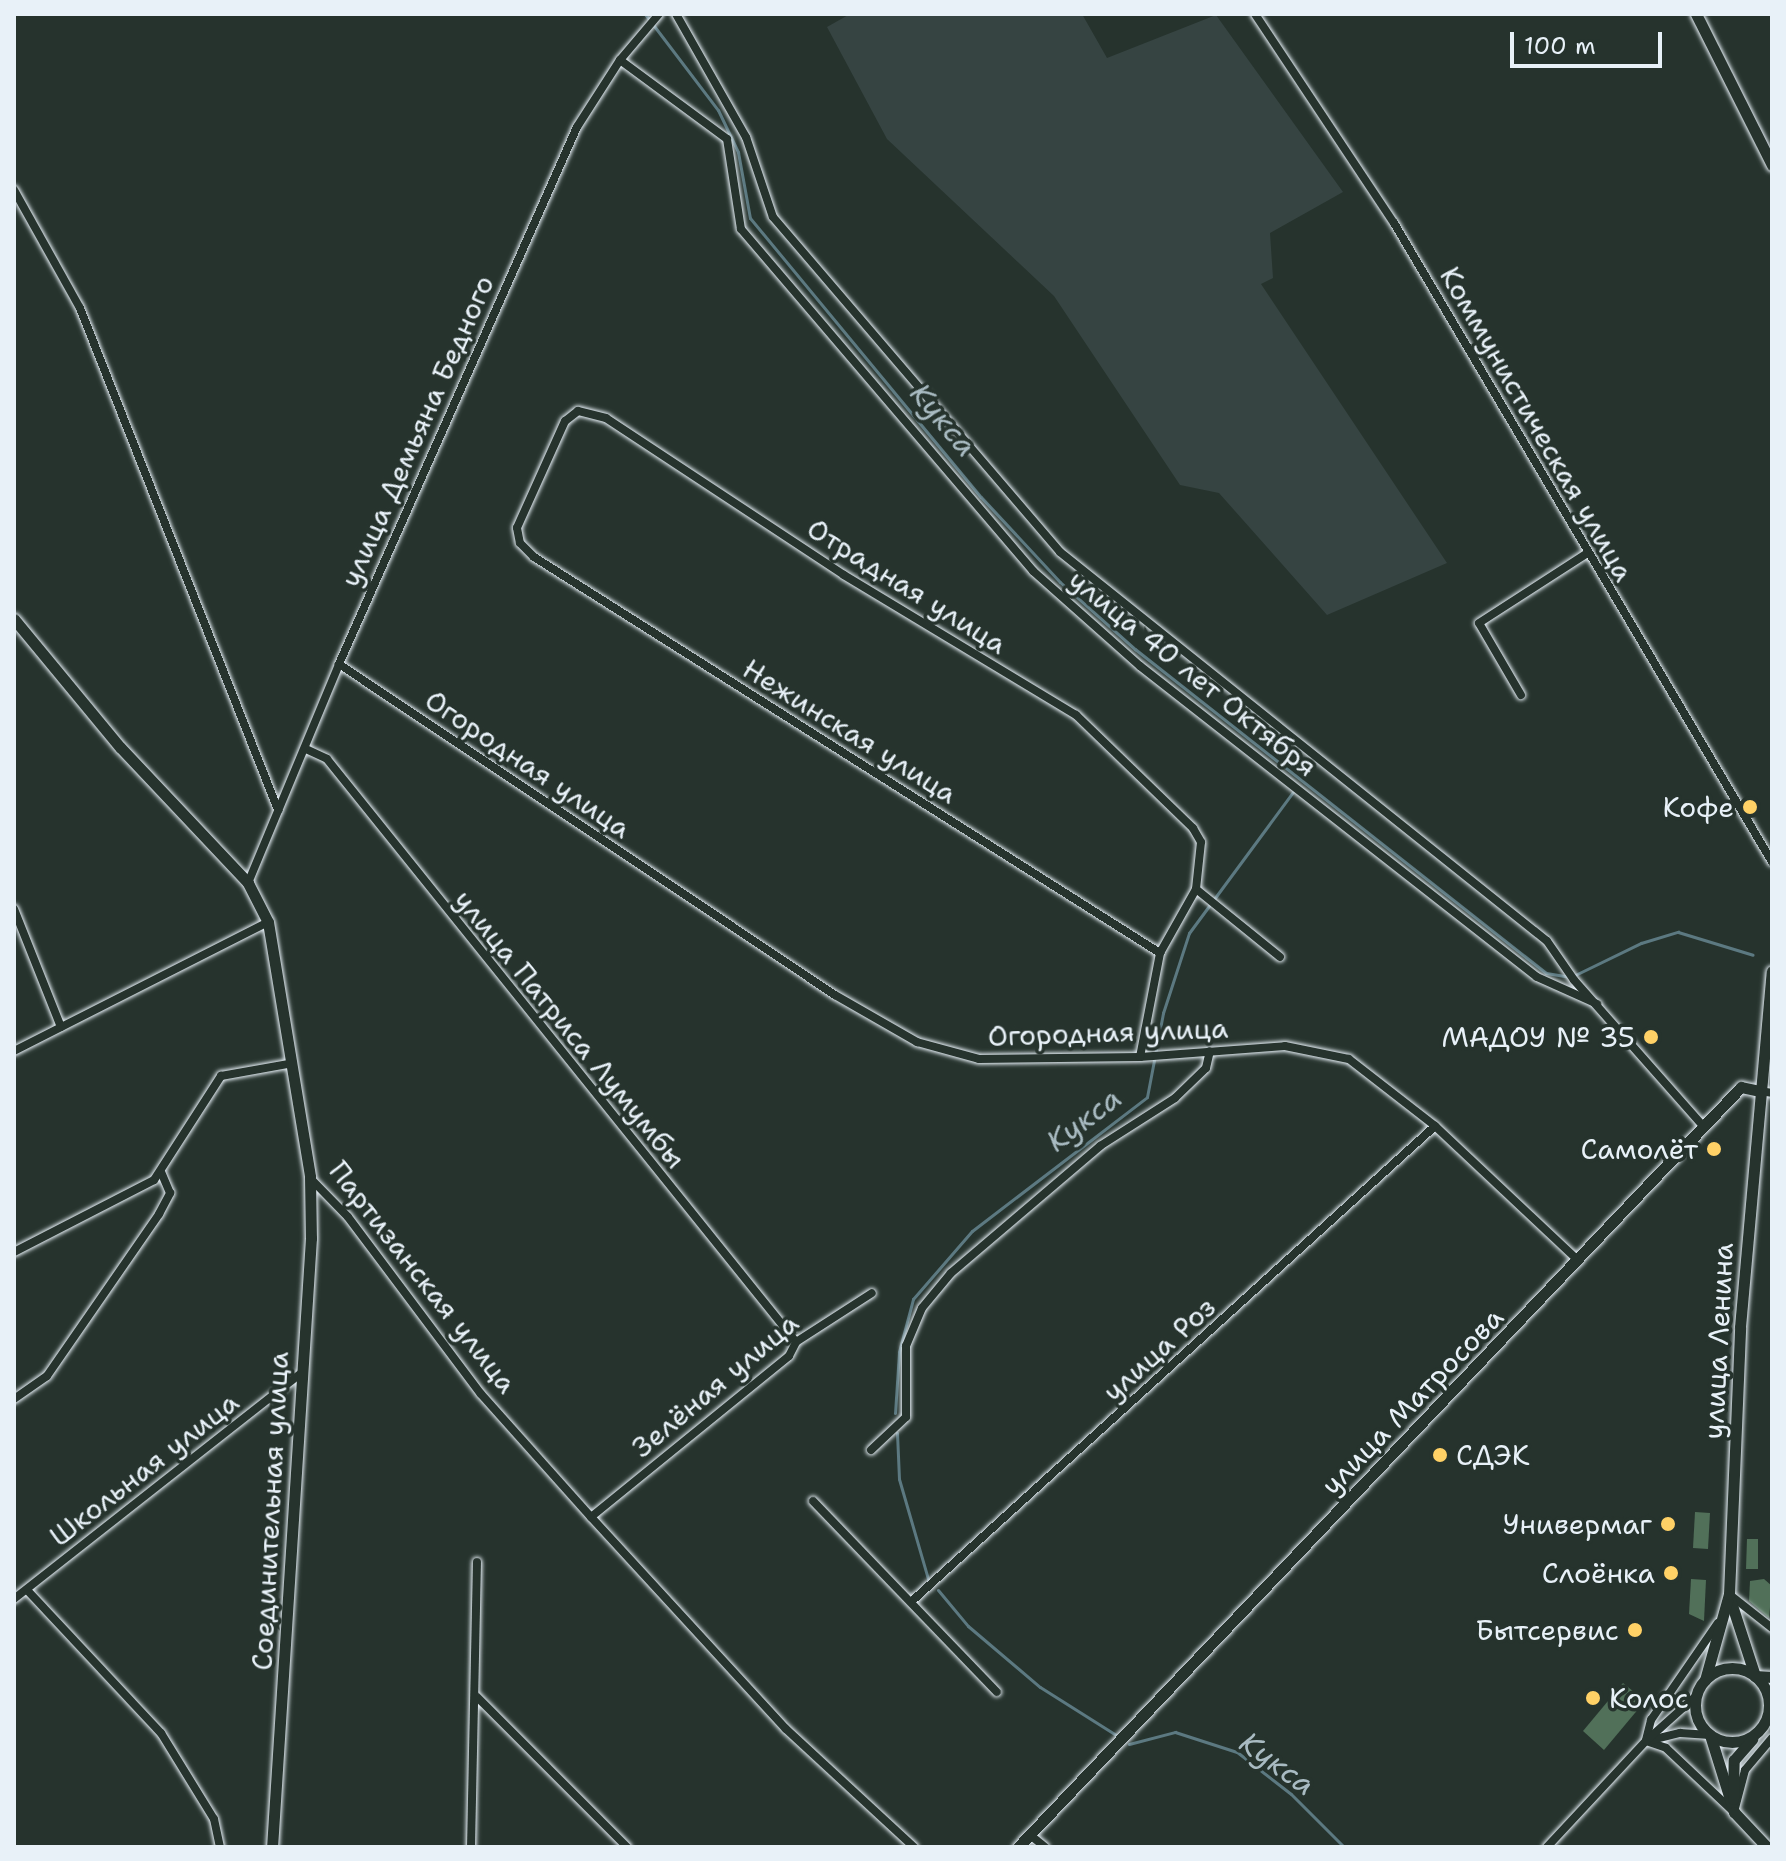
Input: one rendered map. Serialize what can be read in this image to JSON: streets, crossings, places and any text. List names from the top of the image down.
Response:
{
  "streets": {
    "street": [
      "Коммунистическая улица",
      "улица Демьяна Бедного",
      "Отрадная улица",
      "улица 40 лет Октября",
      "Нежинская улица",
      "Огородная улица",
      "улица Патриса Лумумбы",
      "Партизанская улица",
      "улица Ленина",
      "улица Роз",
      "Зелёная улица",
      "улица Матросова",
      "Школьная улица",
      "Соединительная улица"
    ]
  },
  "crossings": [
    ["улица Демьяна Бедного", "улица 40 лет Октября"],
    ["улица Демьяна Бедного", "Огородная улица"],
    ["улица Демьяна Бедного", "улица Патриса Лумумбы"],
    ["улица Демьяна Бедного", "Партизанская улица"],
    ["Отрадная улица", "Нежинская улица"],
    ["улица 40 лет Октября", "улица Матросова"],
    ["Огородная улица", "улица Роз"],
    ["Огородная улица", "улица Матросова"],
    ["улица Патриса Лумумбы", "Зелёная улица"],
    ["Партизанская улица", "Зелёная улица"],
    ["Партизанская улица", "Соединительная улица"],
    ["улица Ленина", "улица Матросова"],
    ["Школьная улица", "Соединительная улица"]
  ],
  "water": ["Кукса"],
  "places": [
    "Кофе",
    "МАДОУ № 35",
    "Самолёт",
    "СДЭК",
    "Универмаг",
    "Слоёнка",
    "Бытсервис",
    "Колос"
  ],
  "scale_bar": "100 m"
}
